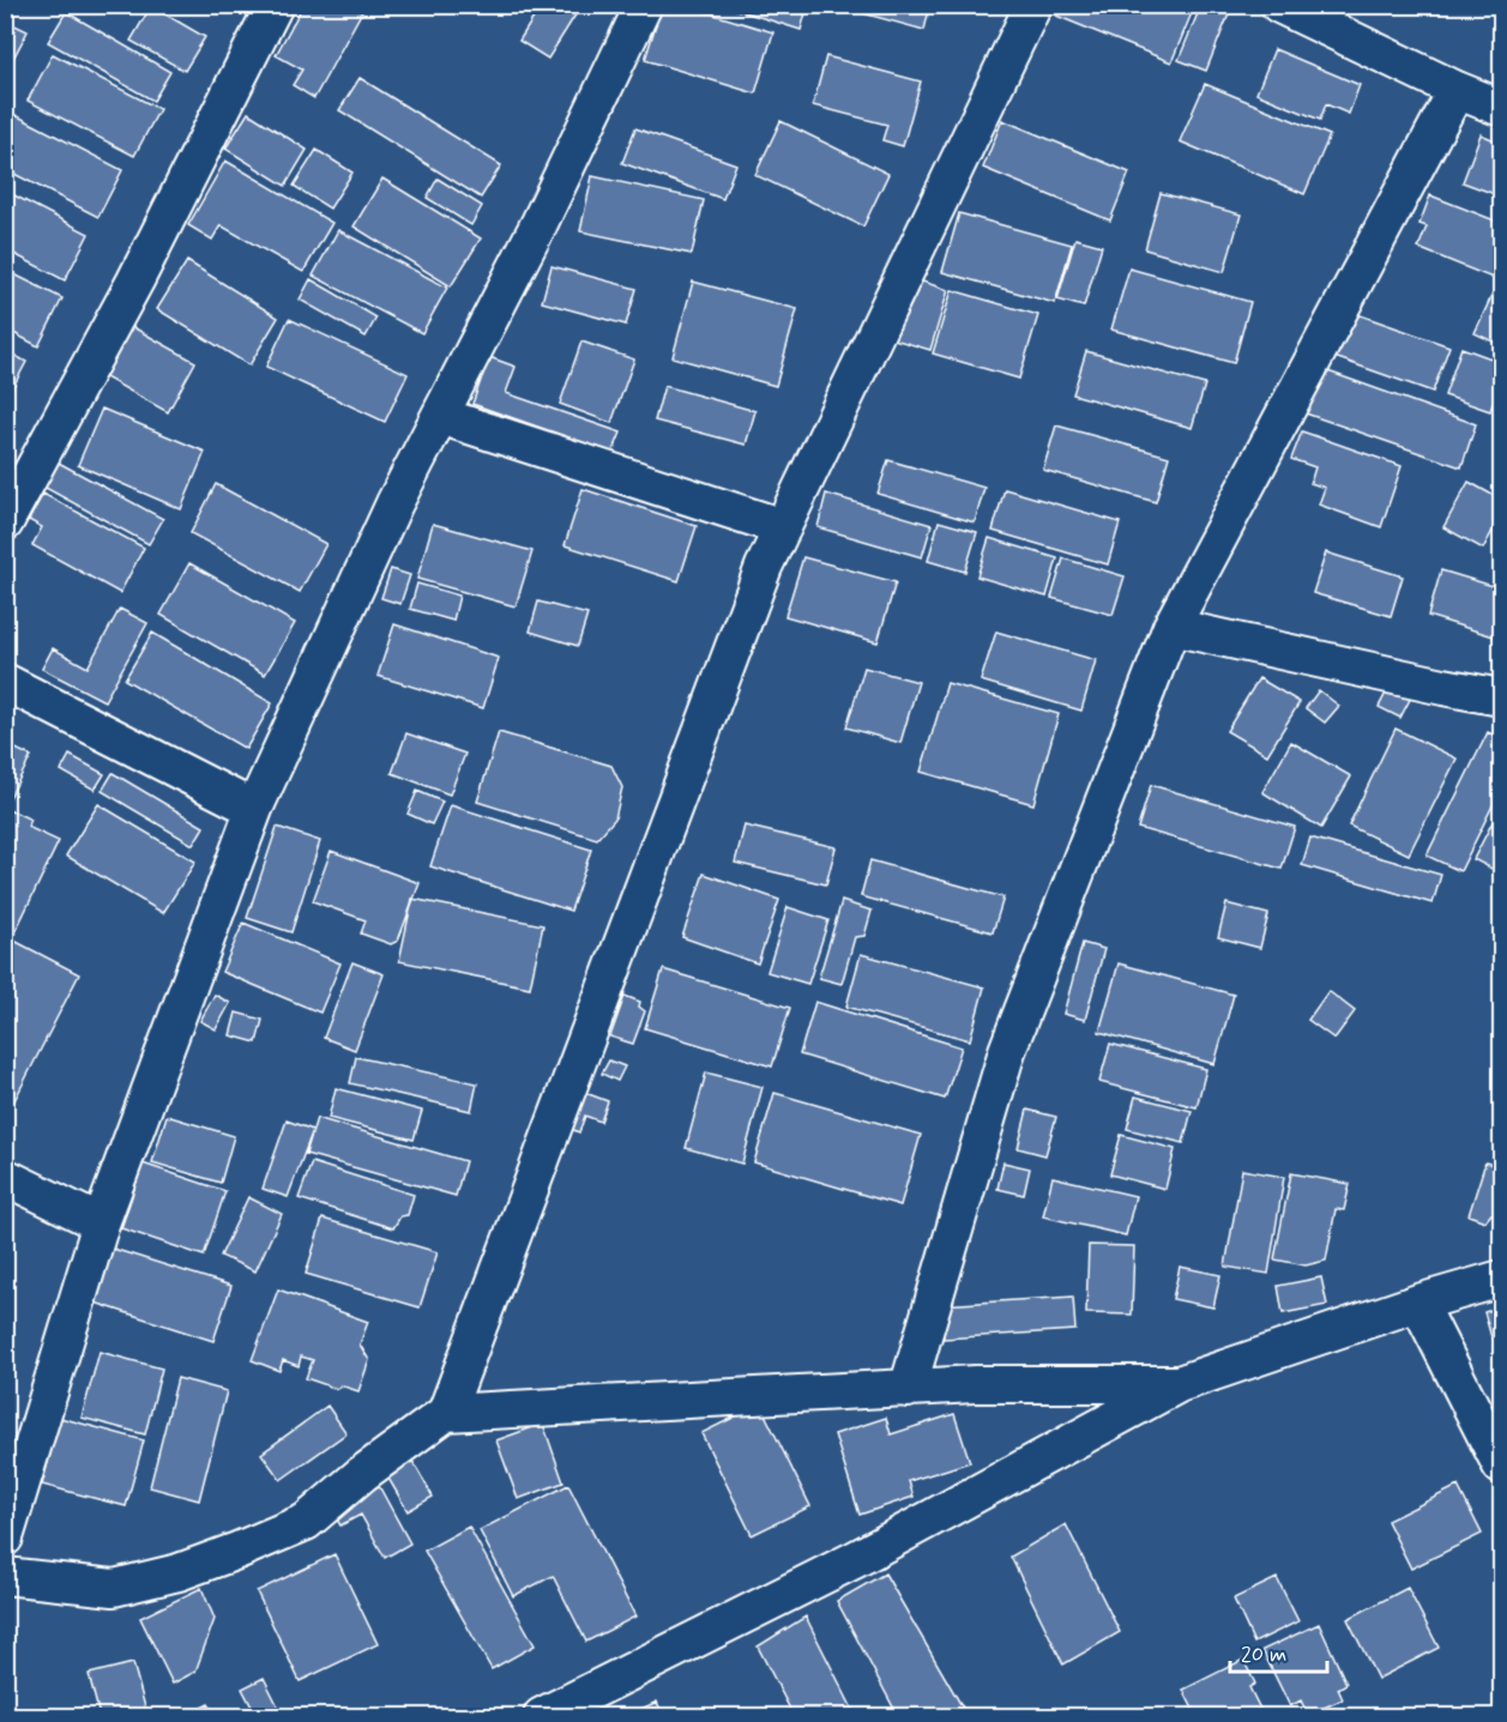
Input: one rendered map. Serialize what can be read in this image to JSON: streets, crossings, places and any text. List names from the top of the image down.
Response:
{
  "scale_bar": "20 m"
}
